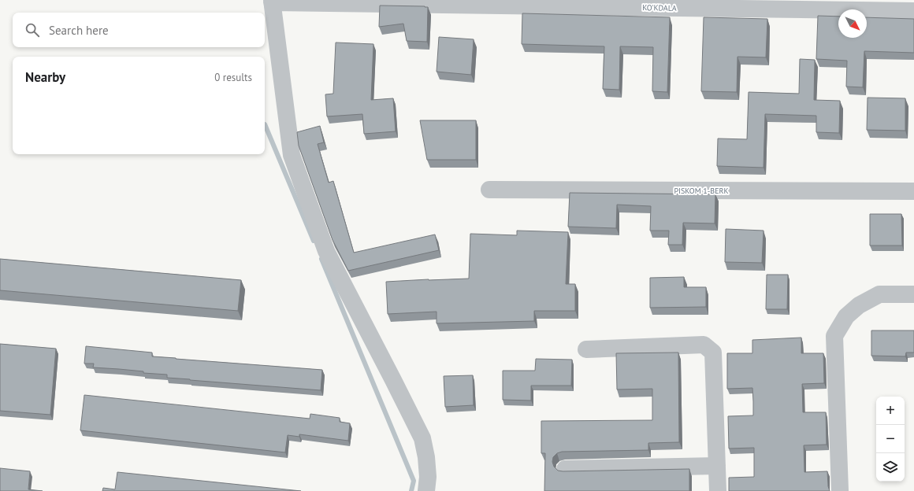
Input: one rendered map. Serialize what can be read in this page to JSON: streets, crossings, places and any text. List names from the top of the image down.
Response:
{
  "streets": {
    "street": ["KO'KDALA", "PISKOM 1-BERK"]
  },
  "north": "bottom right",
  "page": {
    "search": "Search here",
    "heading": ["Nearby", "0 results"],
    "map_buttons": ["+", "−"]
  }
}
